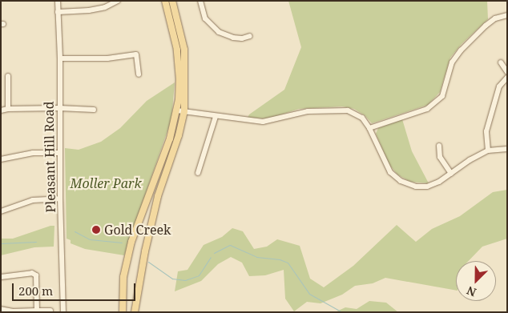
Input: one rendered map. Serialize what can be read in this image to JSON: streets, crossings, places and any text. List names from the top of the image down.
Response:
{
  "streets": {
    "street": ["Pleasant Hill Road"]
  },
  "parks": ["Moller Park"],
  "places": ["Gold Creek"],
  "scale_bar": "200 m",
  "north": "bottom left"
}
